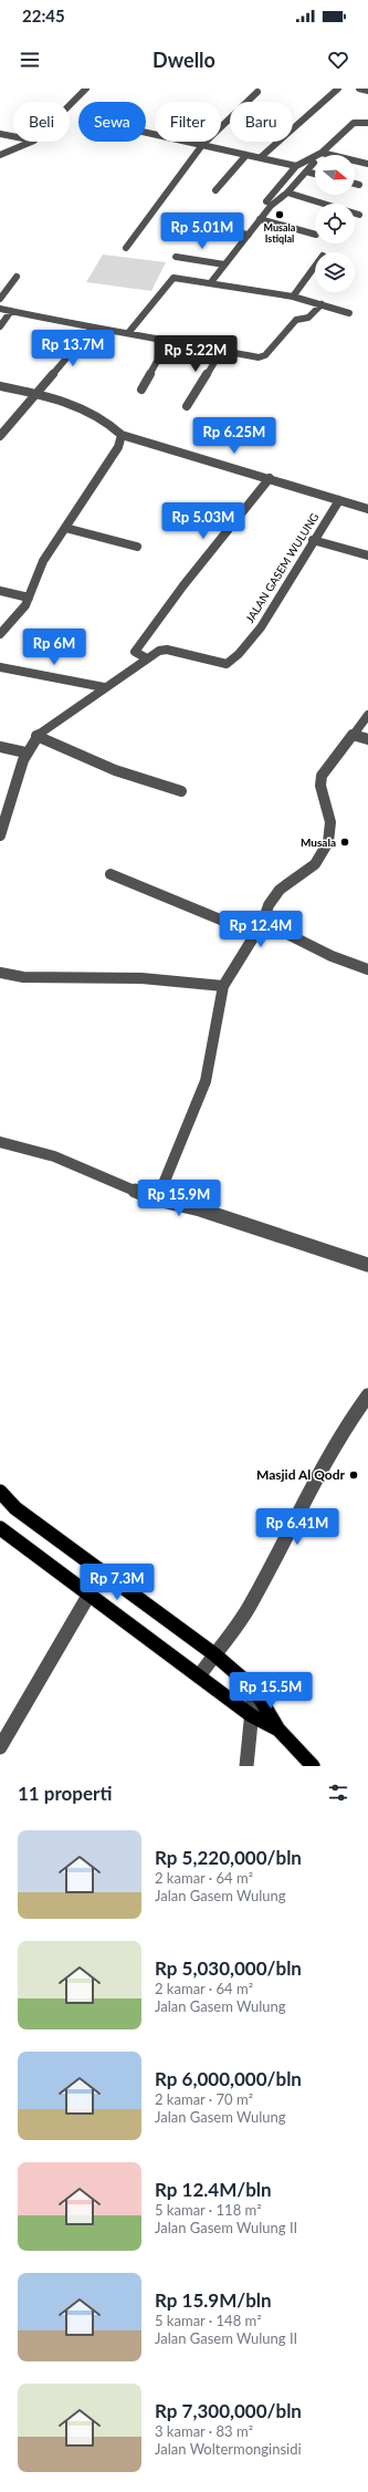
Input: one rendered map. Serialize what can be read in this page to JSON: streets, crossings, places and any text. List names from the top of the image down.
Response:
{
  "streets": {
    "street": ["JALAN GASEM WULUNG"]
  },
  "places": ["Musala Istiqlal", "Musala", "Masjid Al Qodr"],
  "north": "right",
  "page": {
    "status": "22:45",
    "header": "Dwello",
    "chip": [
      "Beli",
      "Sewa",
      "Filter",
      "Baru"
    ],
    "price": [
      "Rp 5.01M",
      "Rp 13.7M",
      "Rp 5.22M",
      "Rp 6.25M",
      "Rp 5.03M",
      "Rp 6M",
      "Rp 12.4M",
      "Rp 15.9M",
      "Rp 6.41M",
      "Rp 7.3M",
      "Rp 15.5M"
    ],
    "heading": "11 properti",
    "list": [
      {
        "name": "Rp 5,220,000/bln",
        "note": "2 kamar · 64 m² · Jalan Gasem Wulung"
      },
      {
        "name": "Rp 5,030,000/bln",
        "note": "2 kamar · 64 m² · Jalan Gasem Wulung"
      },
      {
        "name": "Rp 6,000,000/bln",
        "note": "2 kamar · 70 m² · Jalan Gasem Wulung"
      },
      {
        "name": "Rp 12.4M/bln",
        "note": "5 kamar · 118 m² · Jalan Gasem Wulung II"
      },
      {
        "name": "Rp 15.9M/bln",
        "note": "5 kamar · 148 m² · Jalan Gasem Wulung II"
      },
      {
        "name": "Rp 7,300,000/bln",
        "note": "3 kamar · 83 m² · Jalan Woltermonginsidi"
      }
    ]
  }
}
